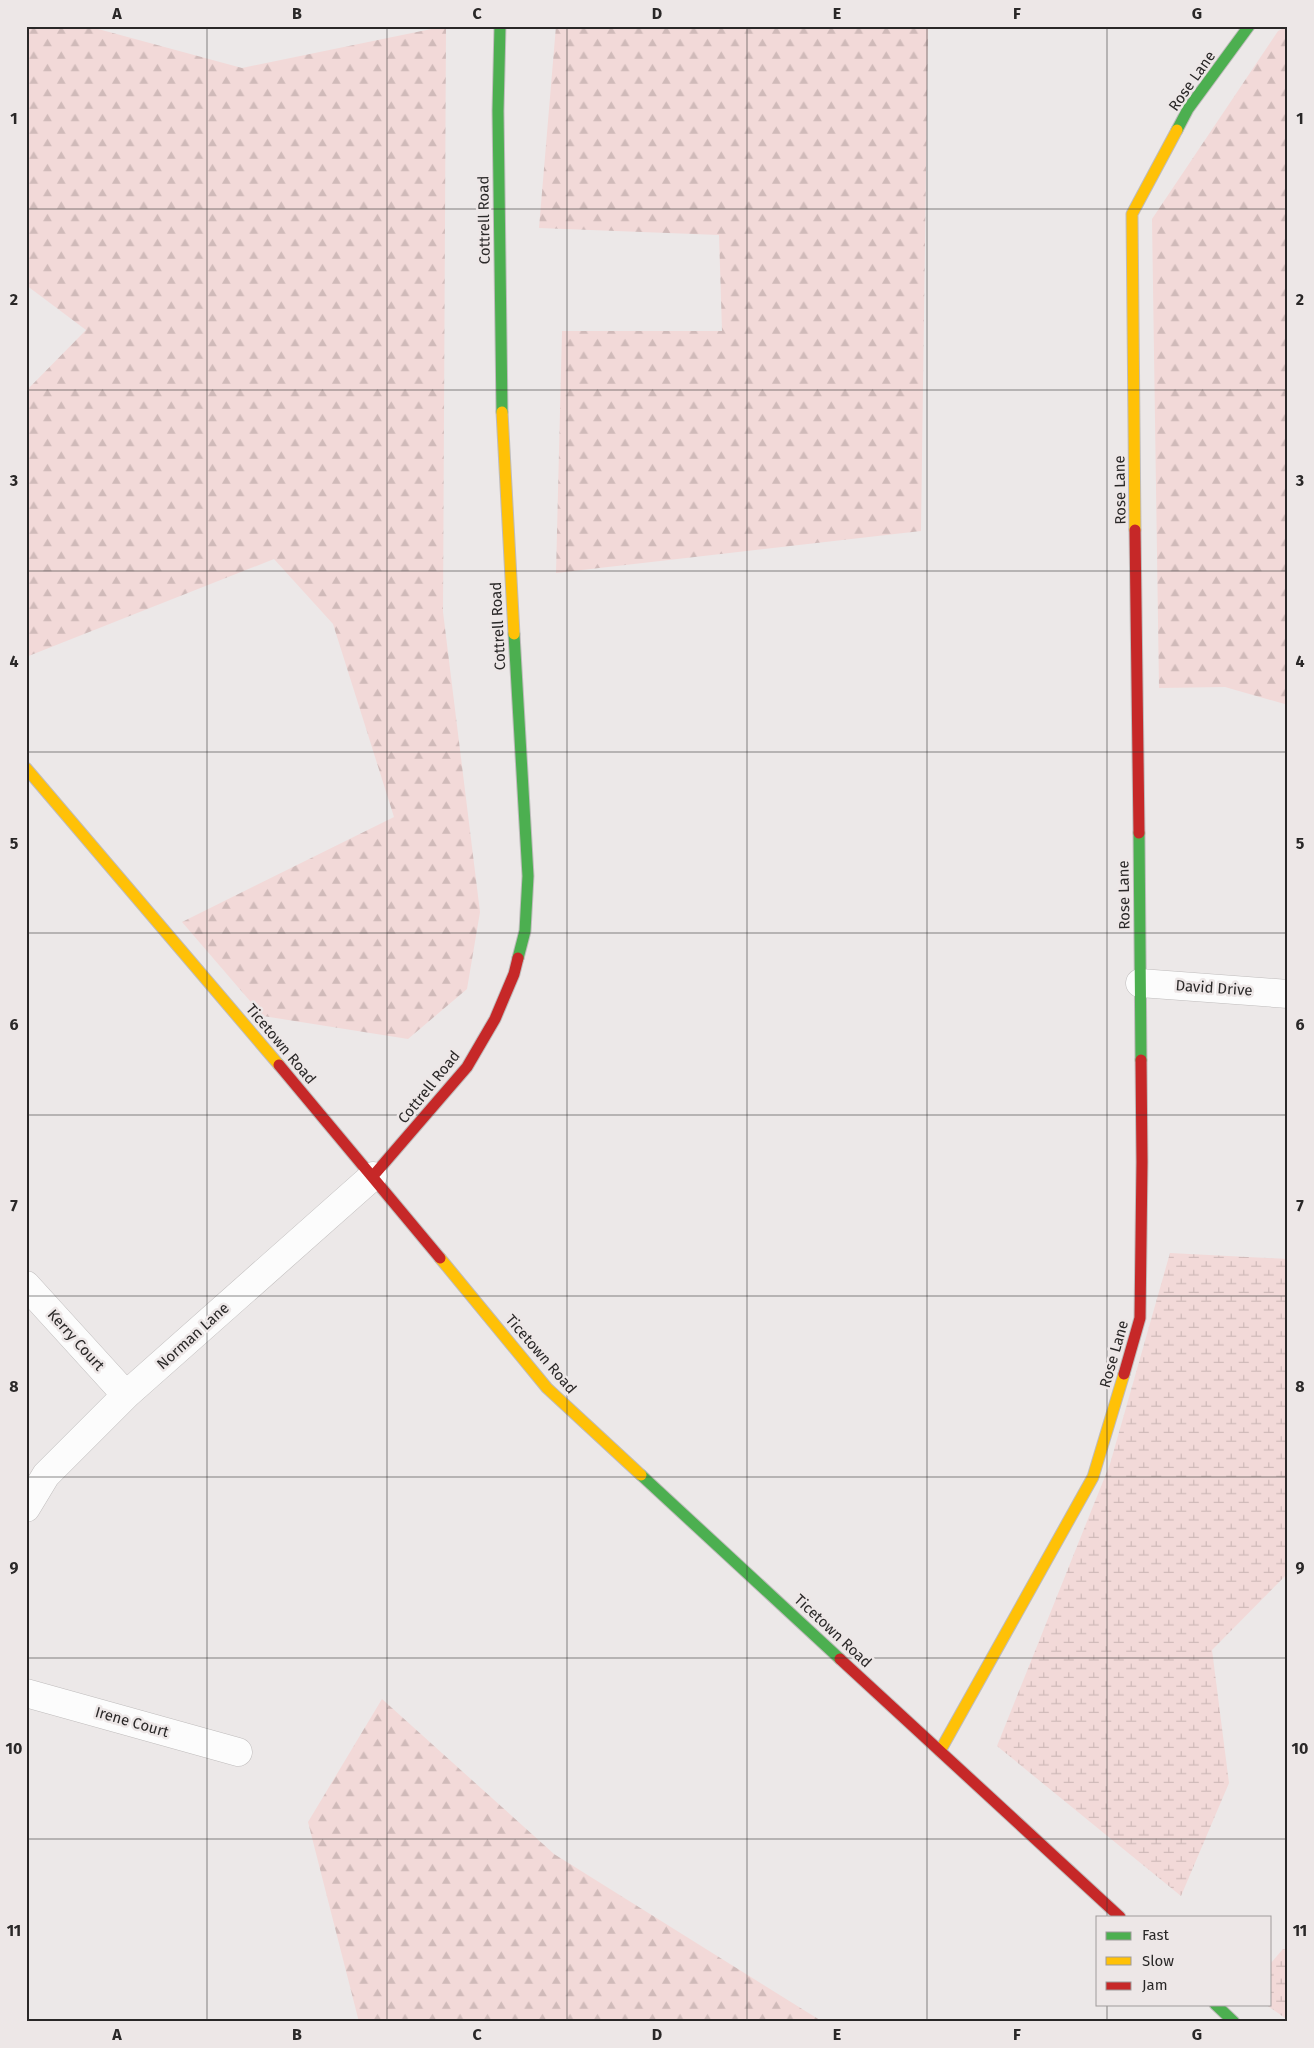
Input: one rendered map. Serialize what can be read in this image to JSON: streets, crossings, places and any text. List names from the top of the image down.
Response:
{
  "streets": {
    "street": [
      "Rose Lane",
      "Cottrell Road",
      "David Drive",
      "Ticetown Road",
      "Norman Lane",
      "Kerry Court",
      "Irene Court"
    ]
  },
  "crossings": [
    ["Rose Lane", "David Drive"],
    ["Rose Lane", "Ticetown Road"],
    ["Cottrell Road", "Ticetown Road"],
    ["Cottrell Road", "Norman Lane"],
    ["Ticetown Road", "Norman Lane"],
    ["Norman Lane", "Kerry Court"]
  ],
  "legend": ["Fast", "Slow", "Jam"],
  "grid": {
    "columns": [
      "A",
      "B",
      "C",
      "D",
      "E",
      "F",
      "G"
    ],
    "rows": [
      "1",
      "2",
      "3",
      "4",
      "5",
      "6",
      "7",
      "8",
      "9",
      "10",
      "11"
    ]
  }
}
